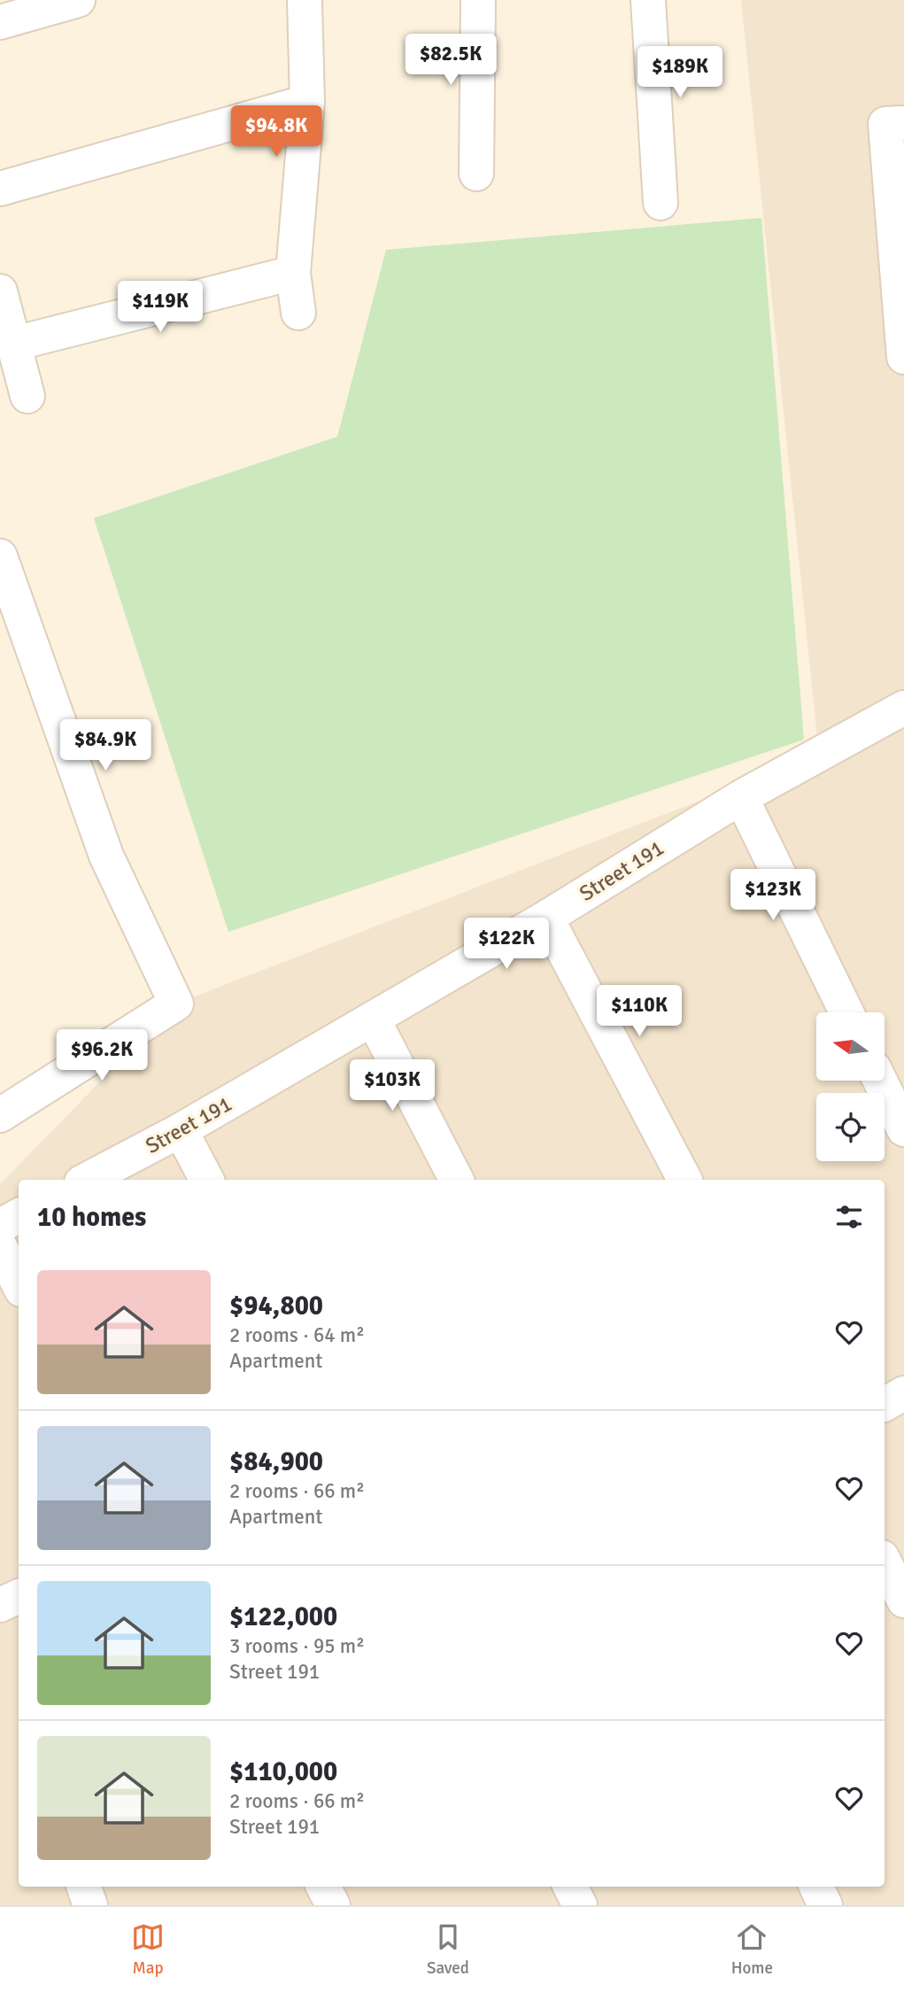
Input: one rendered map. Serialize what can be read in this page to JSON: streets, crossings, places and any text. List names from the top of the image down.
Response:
{
  "streets": {
    "street": ["Street 191"]
  },
  "north": "left",
  "page": {
    "price": [
      "$82.5K",
      "$189K",
      "$94.8K",
      "$119K",
      "$84.9K",
      "$123K",
      "$122K",
      "$110K",
      "$96.2K",
      "$103K"
    ],
    "heading": "10 homes",
    "list": [
      {
        "name": "$94,800",
        "note": "2 rooms · 64 m² · Apartment"
      },
      {
        "name": "$84,900",
        "note": "2 rooms · 66 m² · Apartment"
      },
      {
        "name": "$122,000",
        "note": "3 rooms · 95 m² · Street 191"
      },
      {
        "name": "$110,000",
        "note": "2 rooms · 66 m² · Street 191"
      }
    ],
    "tabs": ["Map", "Saved", "Home"]
  }
}
